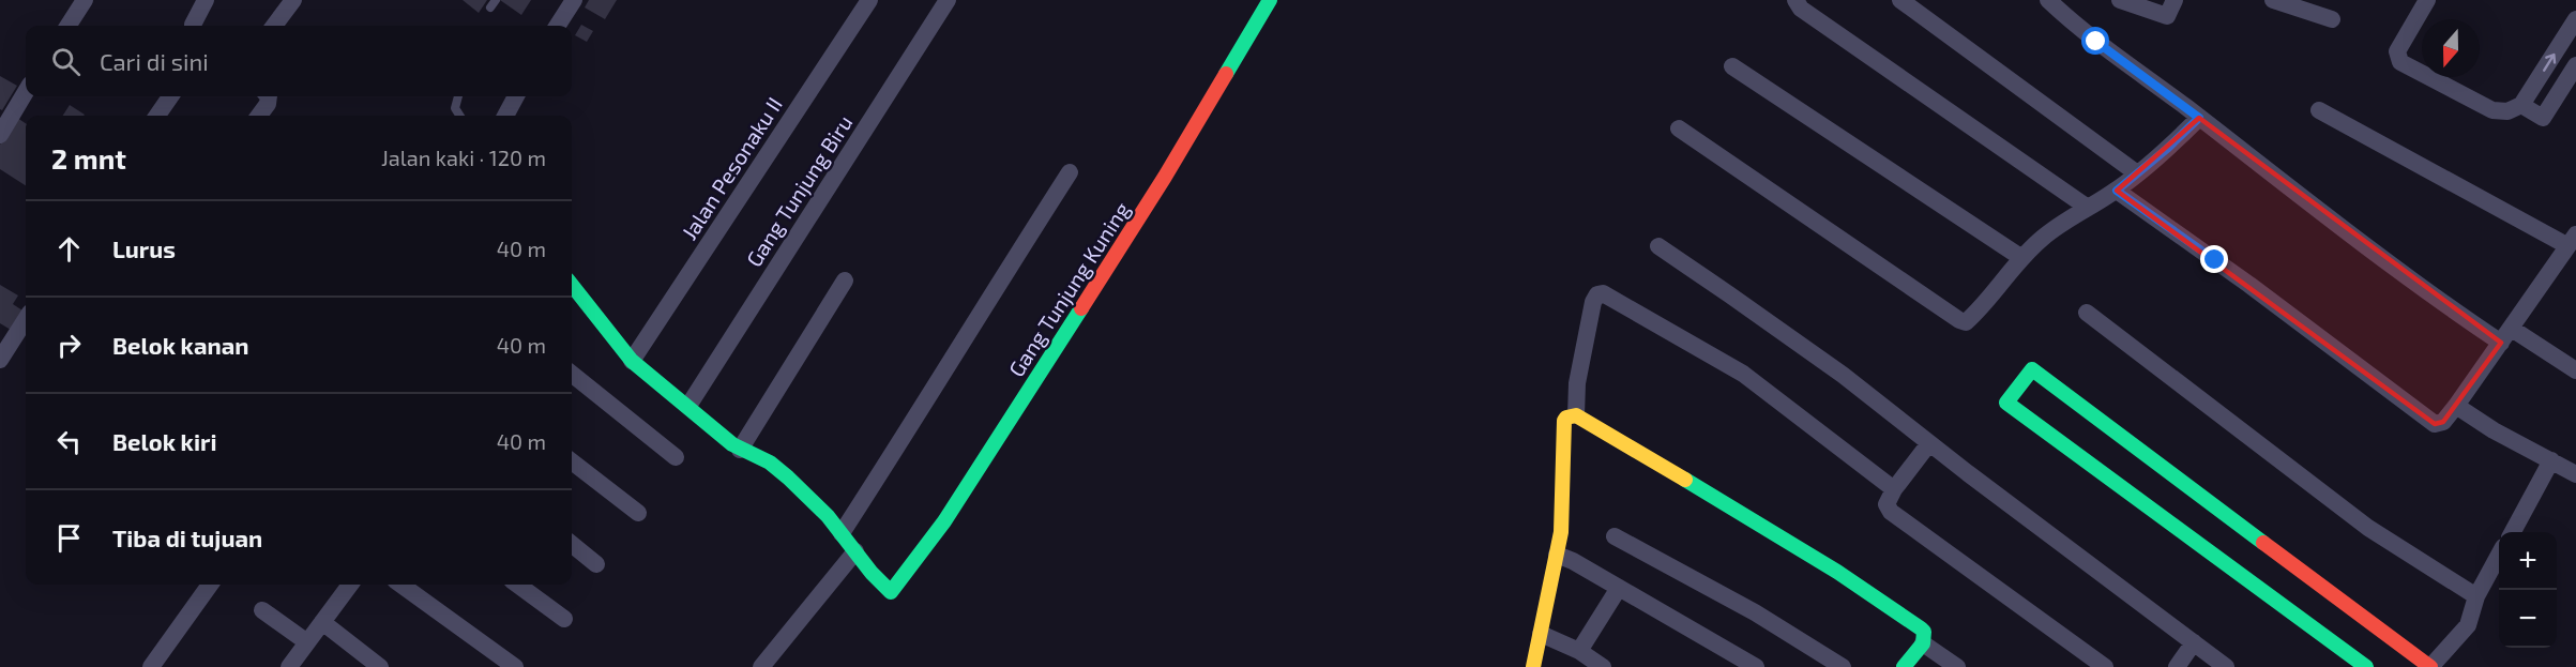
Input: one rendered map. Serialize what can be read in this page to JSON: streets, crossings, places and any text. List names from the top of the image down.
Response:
{
  "streets": {
    "street": ["Jalan Pesonaku II", "Gang Tunjung Biru", "Gang Tunjung Kuning"]
  },
  "north": "bottom",
  "page": {
    "search": "Cari di sini",
    "heading": ["2 mnt", "Jalan kaki · 120 m"],
    "list": [
      ["Lurus", "40 m"],
      ["Belok kanan", "40 m"],
      ["Belok kiri", "40 m"],
      "Tiba di tujuan"
    ],
    "map_buttons": ["+", "−"]
  }
}
